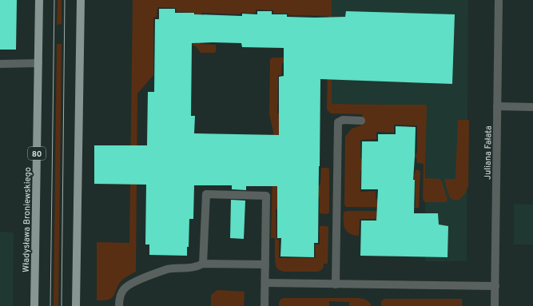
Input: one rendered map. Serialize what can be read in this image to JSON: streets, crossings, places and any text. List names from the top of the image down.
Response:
{
  "streets": {
    "main road": ["80", "Władysława Broniewskiego"],
    "street": ["Juliana Fałata"]
  }
}
